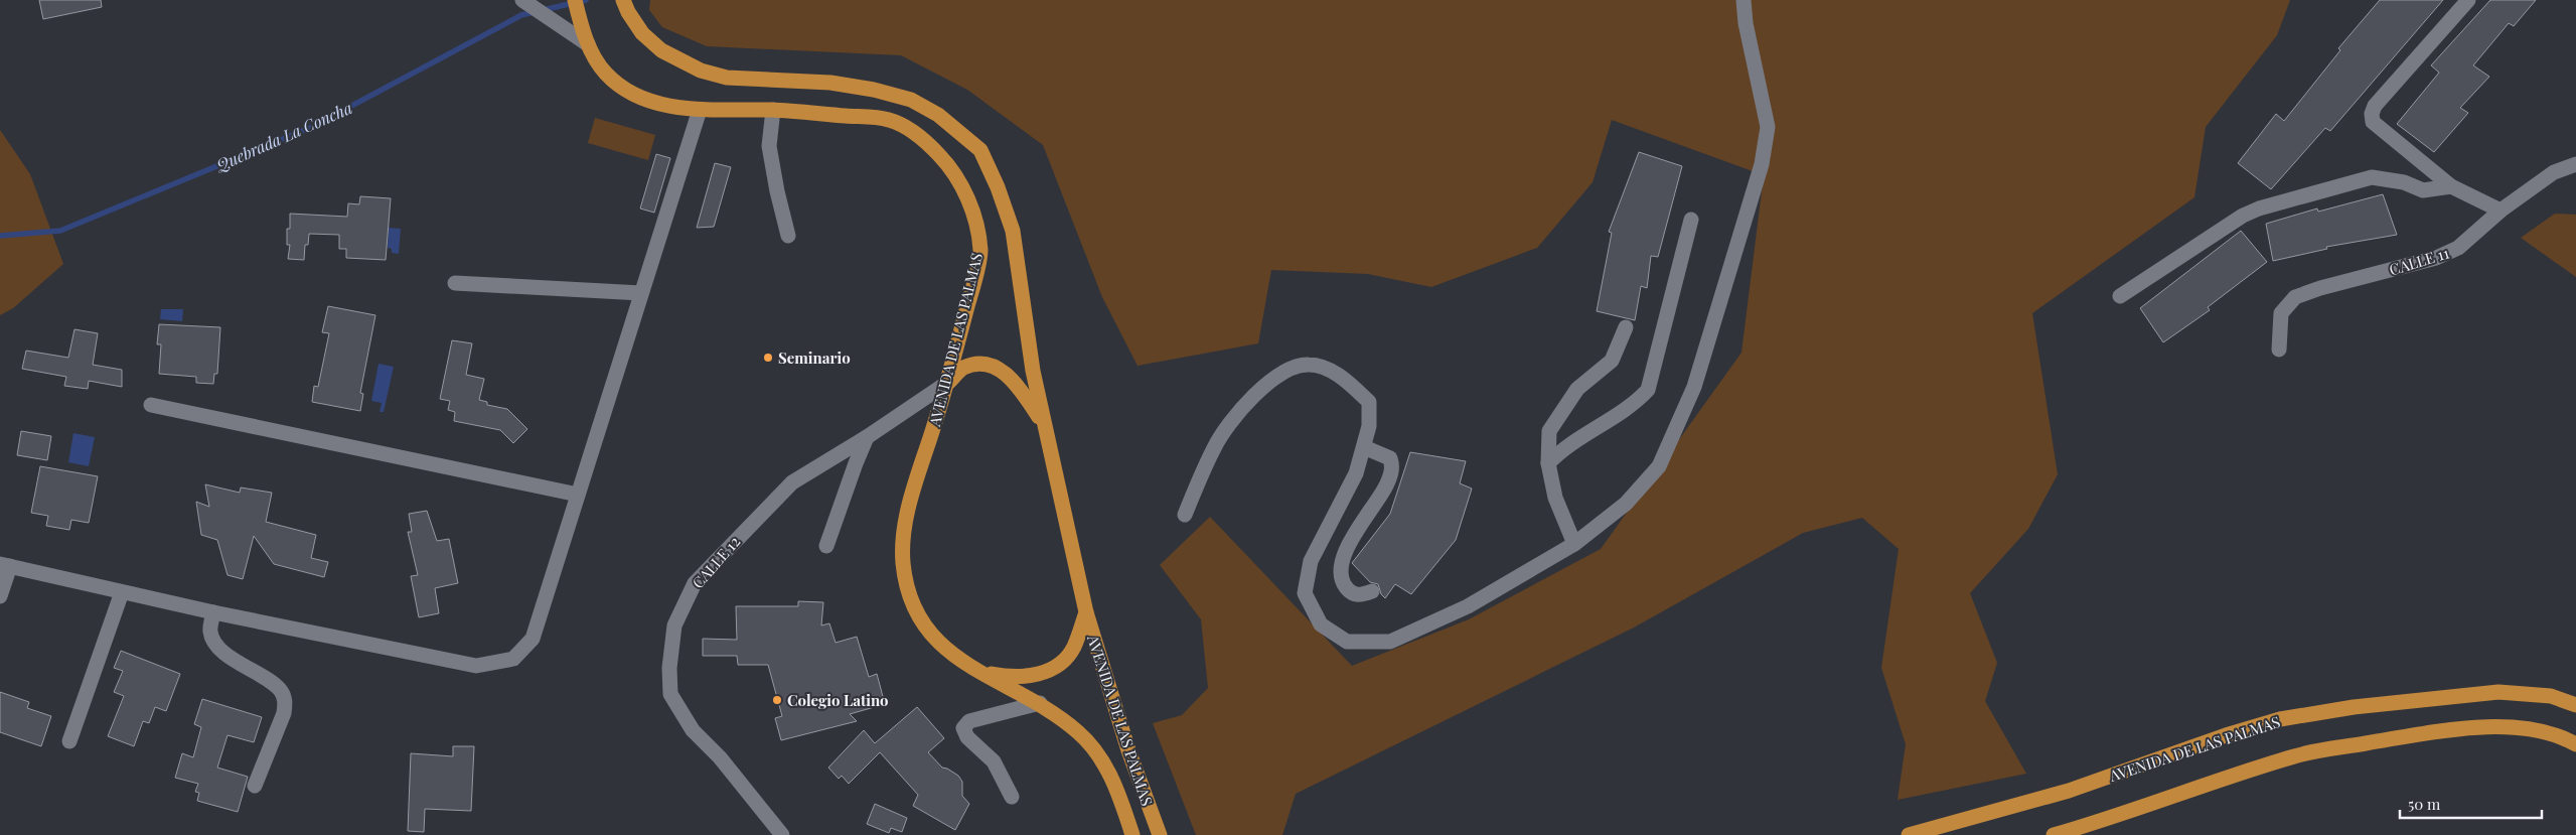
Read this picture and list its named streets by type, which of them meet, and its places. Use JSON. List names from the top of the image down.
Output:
{
  "streets": {
    "main road": ["AVENIDA DE LAS PALMAS"],
    "street": ["CALLE 11", "CALLE 12"]
  },
  "crossings": [
    ["AVENIDA DE LAS PALMAS", "CALLE 12"]
  ],
  "water": ["Quebrada La Concha"],
  "places": ["Seminario", "Colegio Latino"],
  "scale_bar": "50 m"
}
